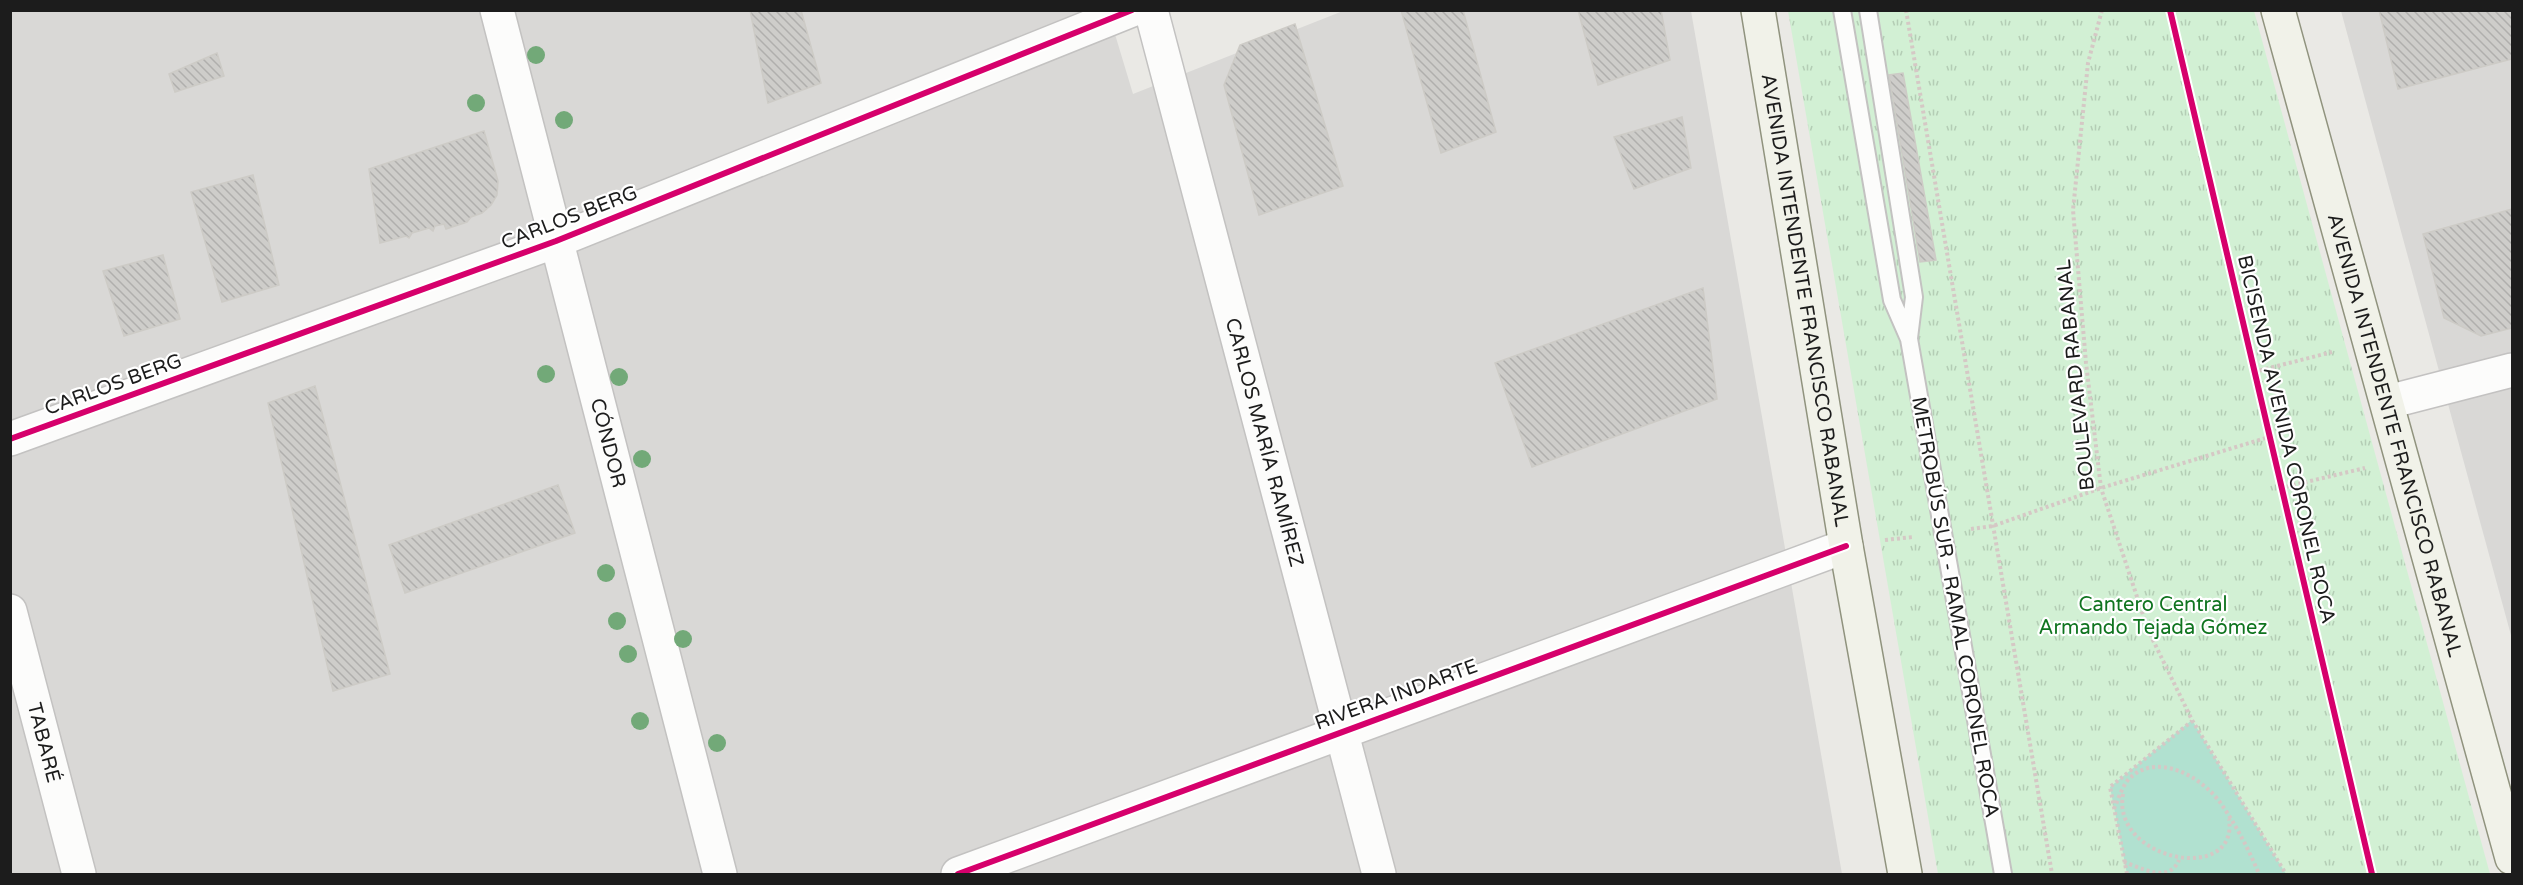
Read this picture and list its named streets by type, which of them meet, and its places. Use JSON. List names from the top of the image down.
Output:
{
  "streets": {
    "main road": ["AVENIDA INTENDENTE FRANCISCO RABANAL"],
    "street": [
      "CARLOS BERG",
      "CÓNDOR",
      "CARLOS MARÍA RAMÍREZ",
      "RIVERA INDARTE",
      "TABARÉ"
    ],
    "lane": ["METROBÚS SUR - RAMAL CORONEL ROCA"],
    "path": ["BOULEVARD RABANAL"],
    "cycle path": ["BICISENDA AVENIDA CORONEL ROCA"]
  },
  "crossings": [
    ["CARLOS BERG", "CÓNDOR"],
    ["AVENIDA INTENDENTE FRANCISCO RABANAL", "RIVERA INDARTE"],
    ["CARLOS MARÍA RAMÍREZ", "RIVERA INDARTE"]
  ],
  "parks": ["Cantero Central Armando Tejada Gómez"]
}
